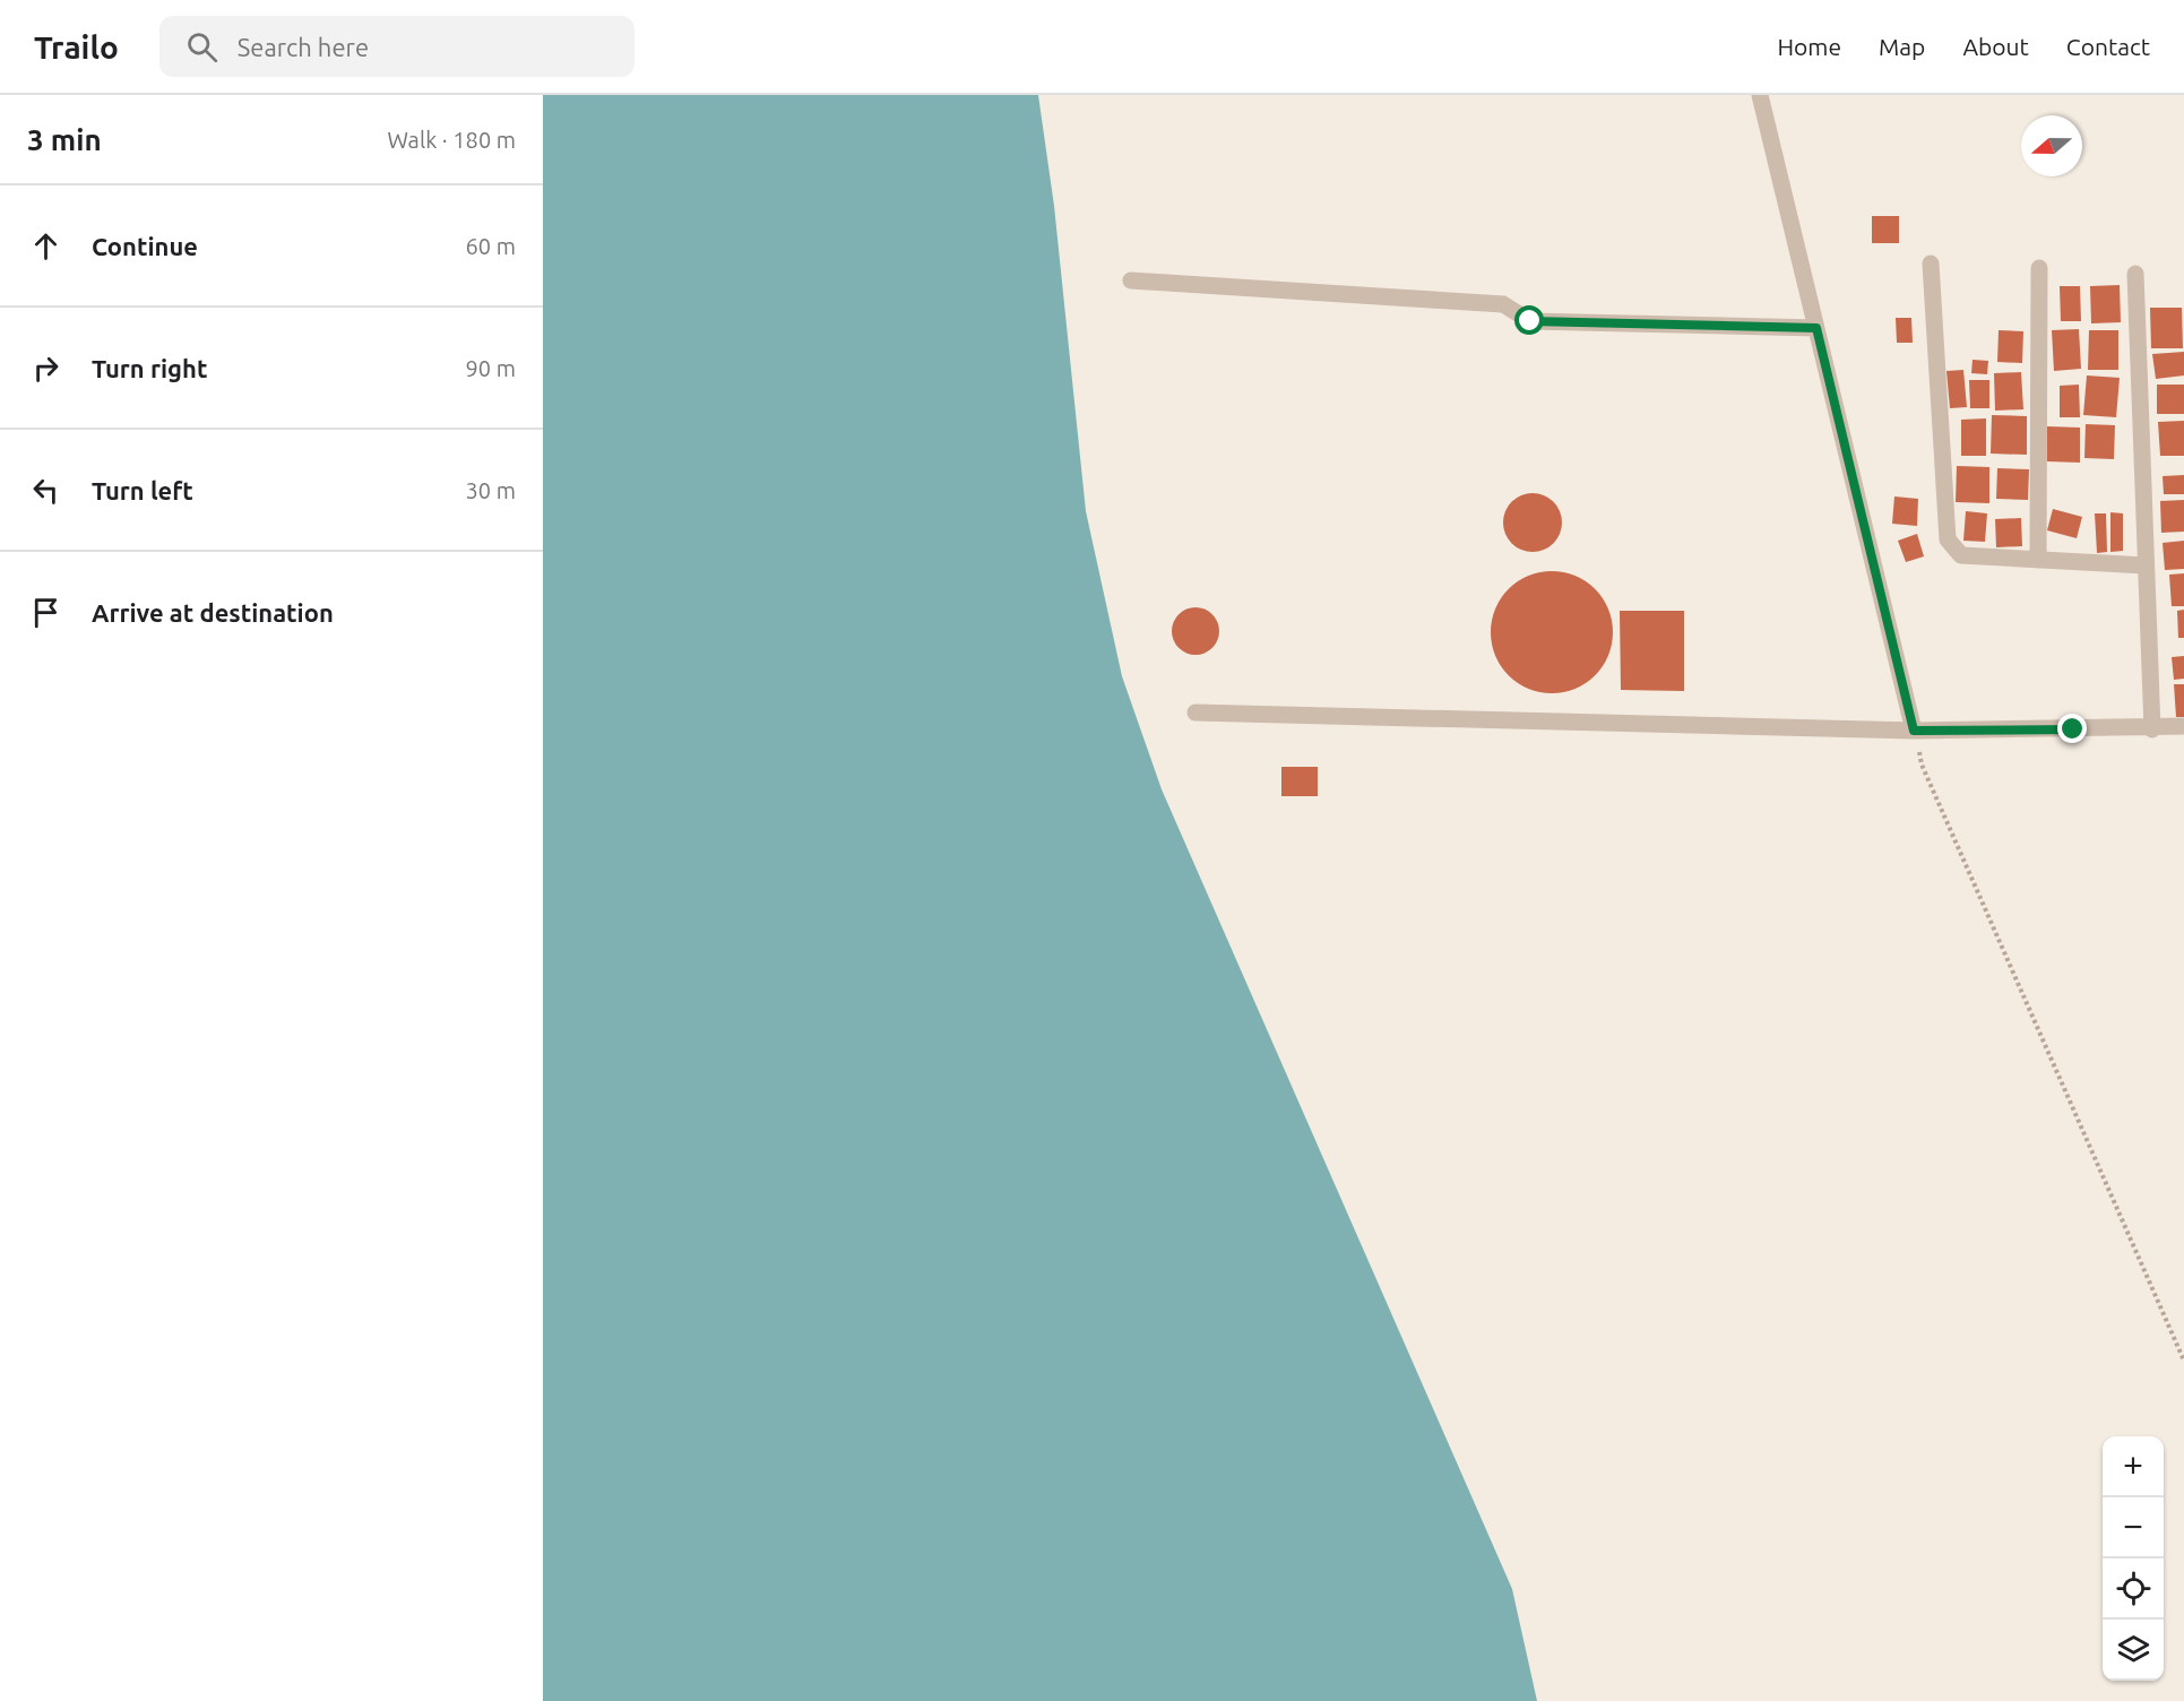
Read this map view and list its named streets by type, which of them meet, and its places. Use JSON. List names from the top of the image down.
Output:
{
  "north": "left",
  "page": {
    "header": "Trailo",
    "search": "Search here",
    "nav": [
      "Home",
      "Map",
      "About",
      "Contact"
    ],
    "heading": ["3 min", "Walk · 180 m"],
    "list": [
      ["Continue", "60 m"],
      ["Turn right", "90 m"],
      ["Turn left", "30 m"],
      "Arrive at destination"
    ],
    "map_buttons": ["+", "−"]
  }
}
